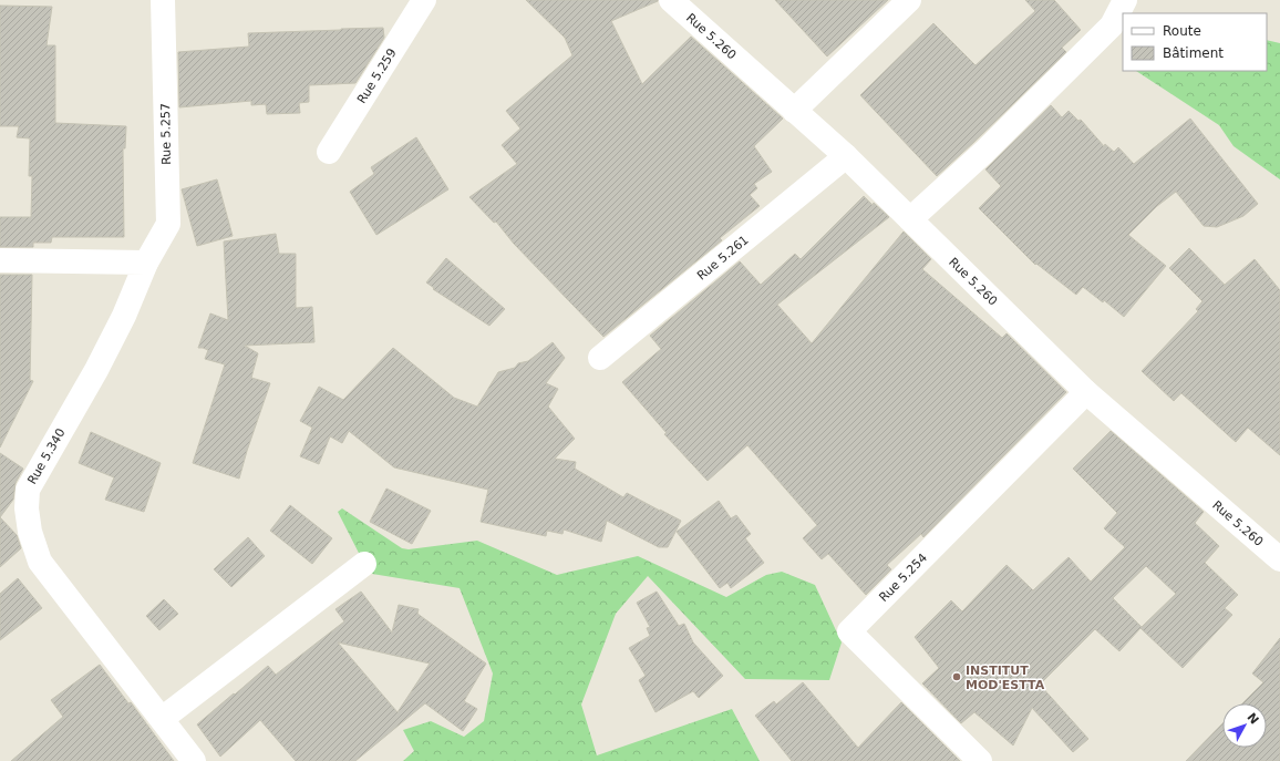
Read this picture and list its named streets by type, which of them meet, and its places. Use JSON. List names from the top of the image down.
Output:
{
  "streets": {
    "street": [
      "Rue 5.260",
      "Rue 5.259",
      "Rue 5.257",
      "Rue 5.261",
      "Rue 5.340",
      "Rue 5.254"
    ]
  },
  "crossings": [
    ["Rue 5.260", "Rue 5.261"],
    ["Rue 5.260", "Rue 5.254"],
    ["Rue 5.257", "Rue 5.340"]
  ],
  "places": ["INSTITUT MOD'ESTTA"],
  "legend": ["Route", "Bâtiment"],
  "north": "top right"
}
